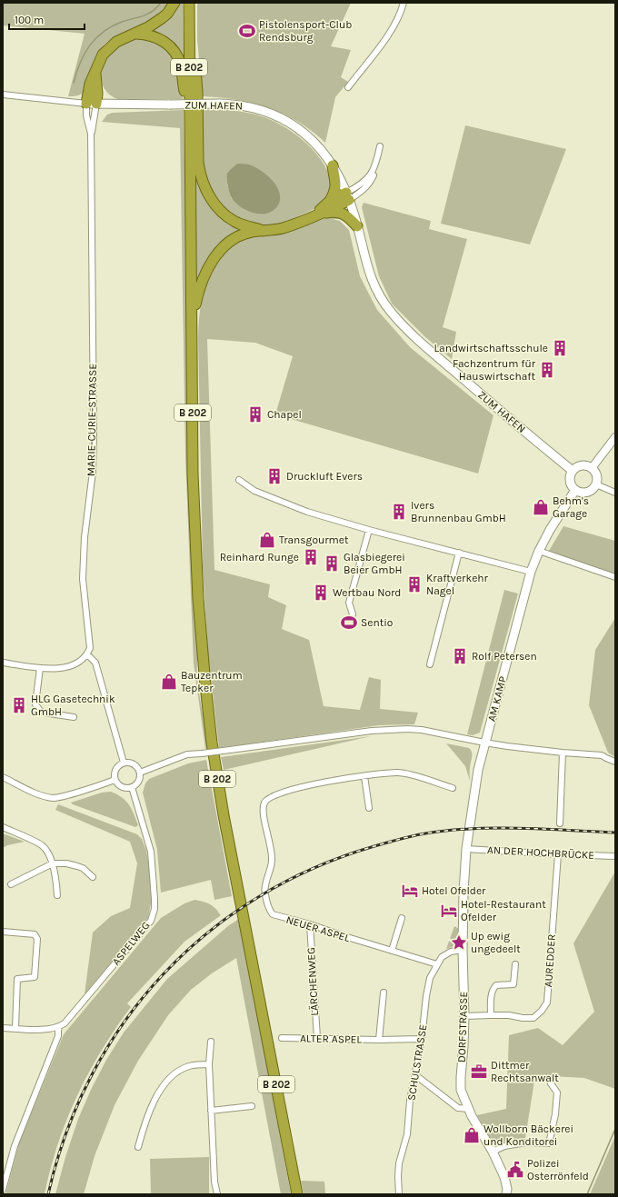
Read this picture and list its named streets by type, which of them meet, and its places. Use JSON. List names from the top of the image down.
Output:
{
  "streets": {
    "highway": ["B 202"],
    "main road": ["ZUM HAFEN", "AM KAMP", "DORFSTRASSE"],
    "street": [
      "MARIE-CURIE-STRASSE",
      "AN DER HOCHBRÜCKE",
      "NEUER ASPEL",
      "ASPELWEG",
      "AUREDDER",
      "LÄRCHENWEG",
      "ALTER ASPEL",
      "SCHULSTRASSE"
    ]
  },
  "crossings": [
    ["ZUM HAFEN", "MARIE-CURIE-STRASSE"],
    ["ZUM HAFEN", "AM KAMP"],
    ["AM KAMP", "AN DER HOCHBRÜCKE"],
    ["AM KAMP", "DORFSTRASSE"],
    ["AN DER HOCHBRÜCKE", "AUREDDER"],
    ["AN DER HOCHBRÜCKE", "DORFSTRASSE"],
    ["NEUER ASPEL", "LÄRCHENWEG"],
    ["NEUER ASPEL", "SCHULSTRASSE"],
    ["AUREDDER", "DORFSTRASSE"],
    ["LÄRCHENWEG", "ALTER ASPEL"],
    ["DORFSTRASSE", "SCHULSTRASSE"],
    ["ALTER ASPEL", "SCHULSTRASSE"]
  ],
  "places": {
    "sports": ["Pistolensport-Club Rendsburg", "Sentio"],
    "building": [
      "Landwirtschaftsschule",
      "Fachzentrum für Hauswirtschaft",
      "Chapel",
      "Druckluft Evers",
      "Ivers Brunnenbau GmbH",
      "Reinhard Runge",
      "Glasbiegerei Beier GmbH",
      "Kraftverkehr Nagel",
      "Wertbau Nord",
      "Rolf Petersen",
      "HLG Gasetechnik GmbH"
    ],
    "shop": [
      "Behm's Garage",
      "Transgourmet",
      "Bauzentrum Tepker",
      "Wollborn Bäckerei und Konditorei"
    ],
    "hotel": ["Hotel Ofelder", "Hotel-Restaurant Ofelder"],
    "place": ["Up ewig ungedeelt"],
    "office": ["Dittmer Rechtsanwalt"],
    "public building": ["Polizei Osterrönfeld"]
  },
  "scale_bar": "100 m"
}
